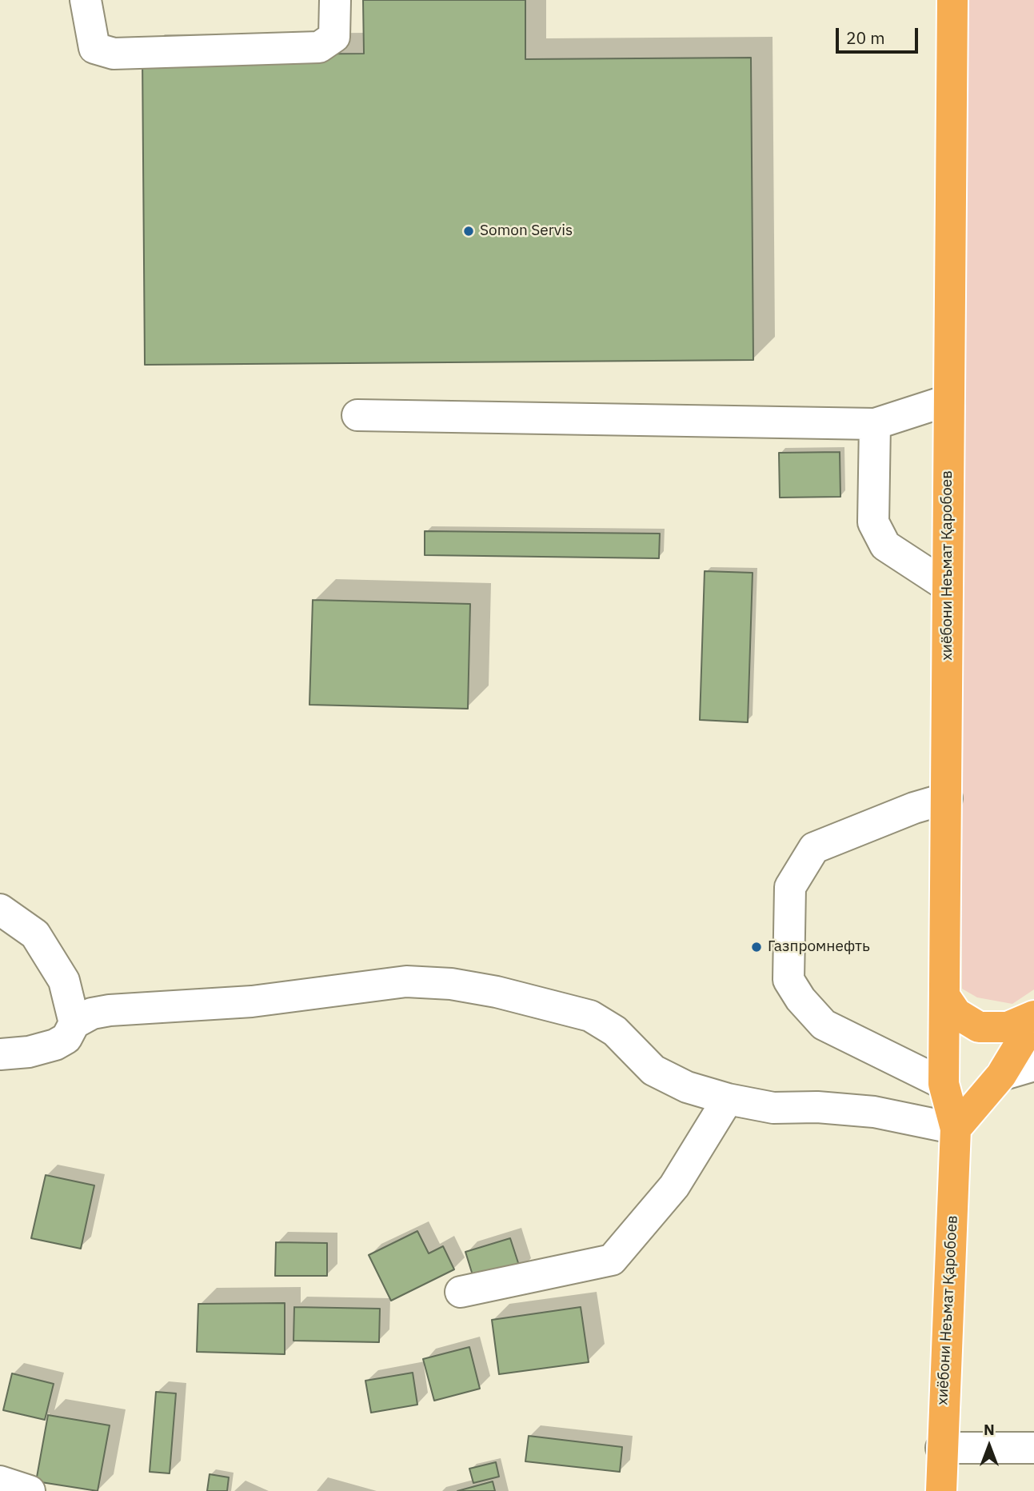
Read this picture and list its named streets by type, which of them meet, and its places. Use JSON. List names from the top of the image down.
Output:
{
  "streets": {
    "highway": ["хиёбони Неъмат Қаробоев"]
  },
  "places": ["Somon Servis", "Газпромнефть"],
  "scale_bar": "20 m",
  "north": "top"
}
